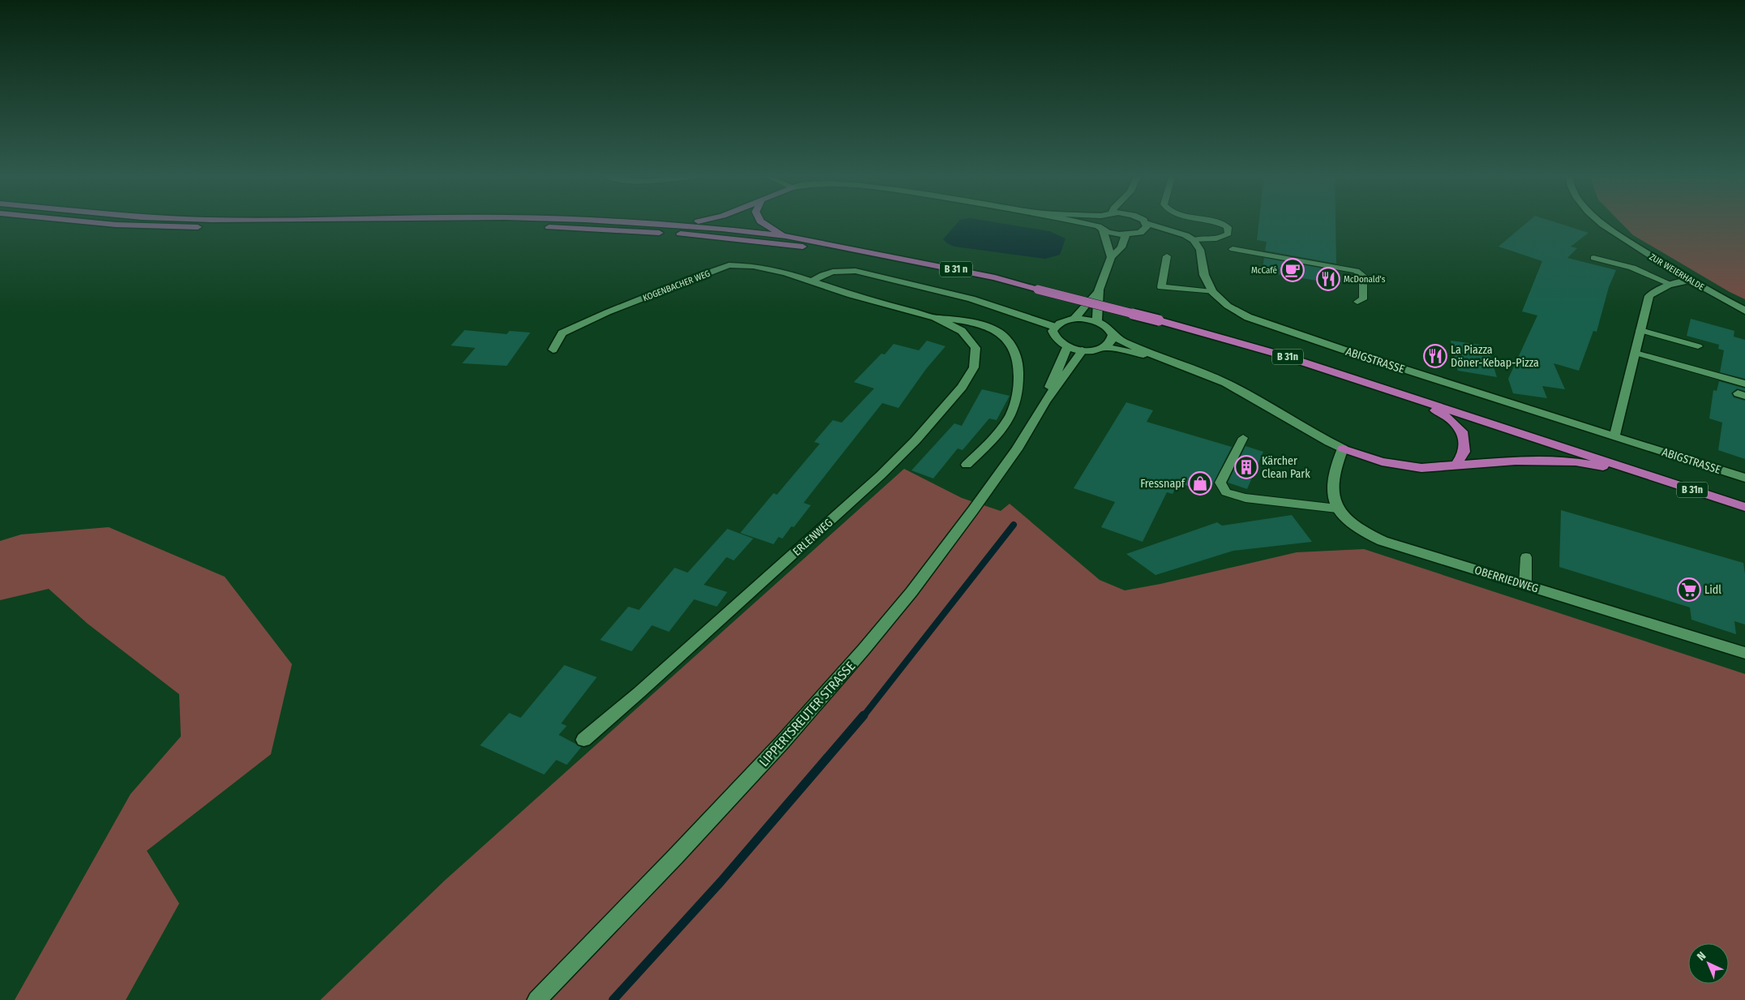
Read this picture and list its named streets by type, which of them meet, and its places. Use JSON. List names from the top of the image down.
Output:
{
  "streets": {
    "highway": ["B 31 n", "B 31n"],
    "street": [
      "ZUR WEIERHALDE",
      "KOGENBACHER WEG",
      "ABIGSTRASSE",
      "ERLENWEG",
      "OBERRIEDWEG",
      "LIPPERTSREUTER STRASSE"
    ]
  },
  "crossings": [
    ["B 31 n", "B 31n"],
    ["KOGENBACHER WEG", "ERLENWEG"]
  ],
  "places": {
    "cafe": ["McCafé"],
    "restaurant": ["McDonald's", "La Piazza Döner-Kebap-Pizza"],
    "building": ["Kärcher Clean Park"],
    "shop": ["Fressnapf"],
    "supermarket": ["Lidl"]
  },
  "north": "top left"
}
